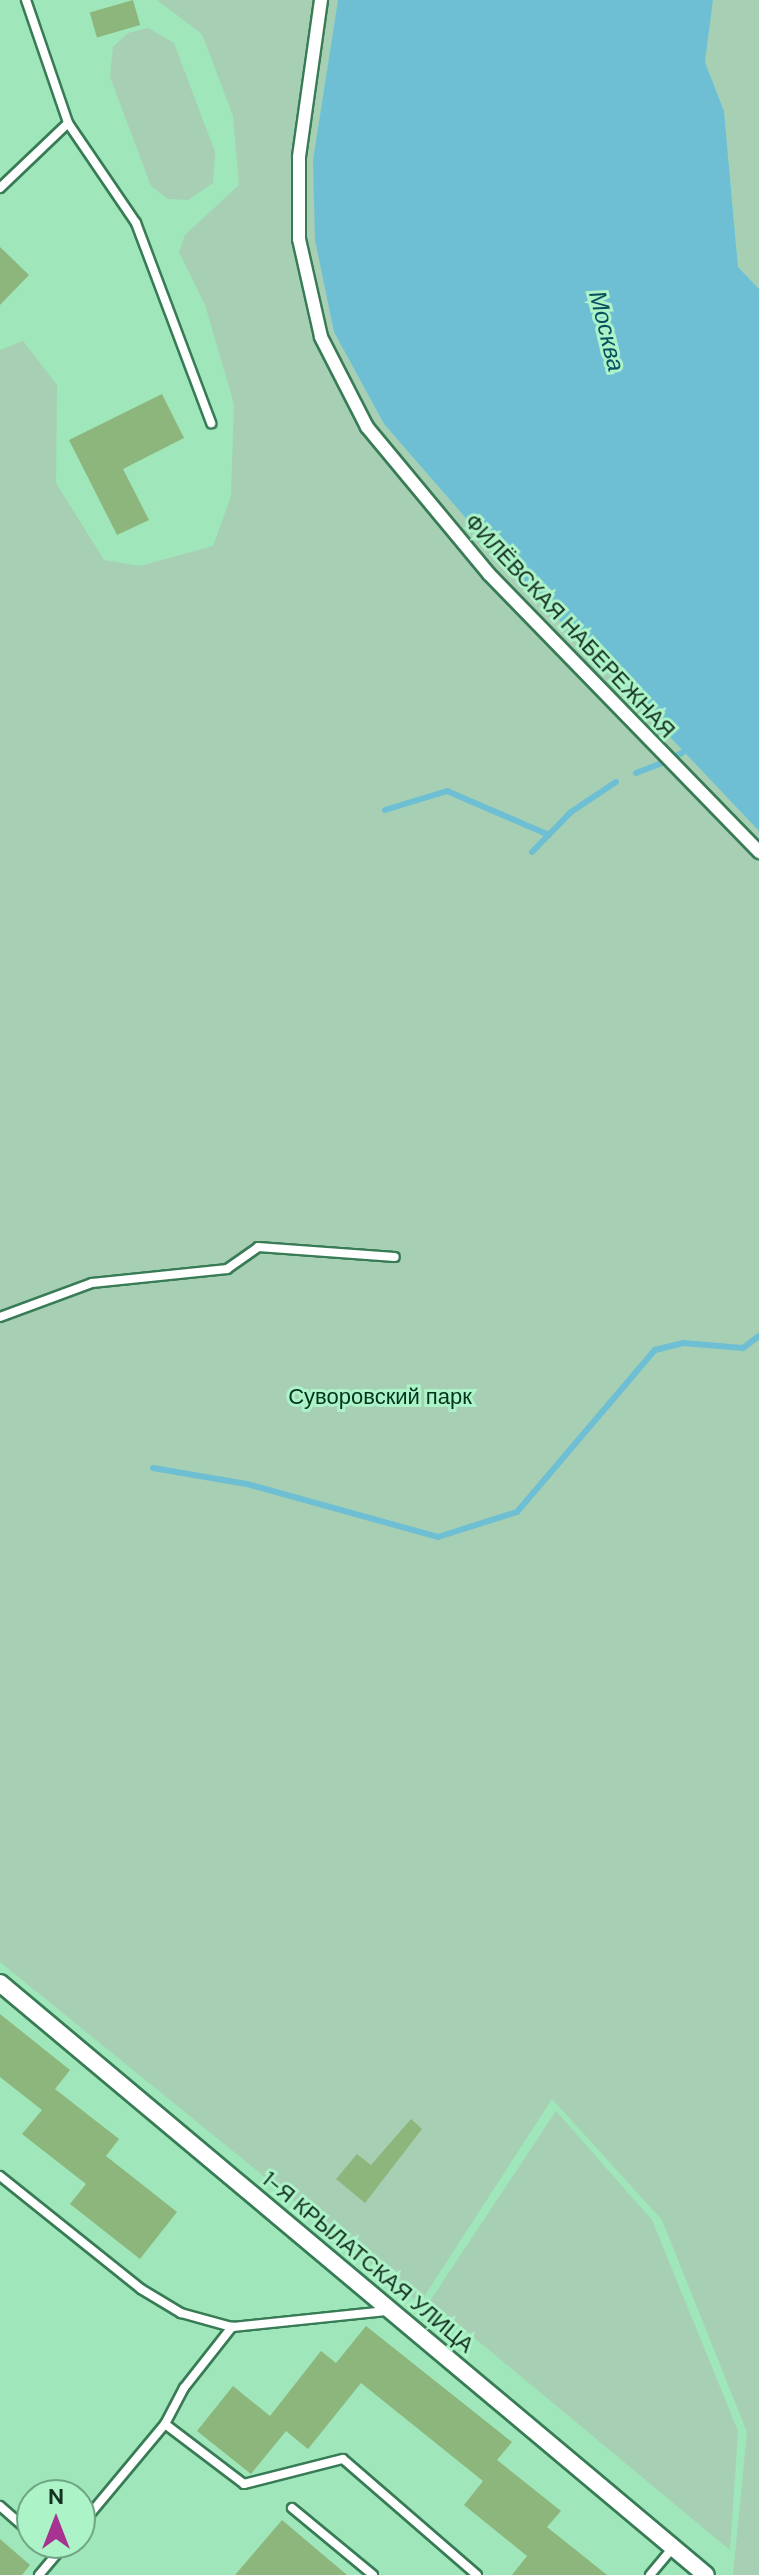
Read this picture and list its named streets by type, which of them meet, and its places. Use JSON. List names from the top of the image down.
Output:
{
  "streets": {
    "street": ["ФИЛЁВСКАЯ НАБЕРЕЖНАЯ", "1-Я КРЫЛАТСКАЯ УЛИЦА"]
  },
  "water": ["Москва"],
  "parks": ["Суворовский парк"],
  "north": "top"
}
